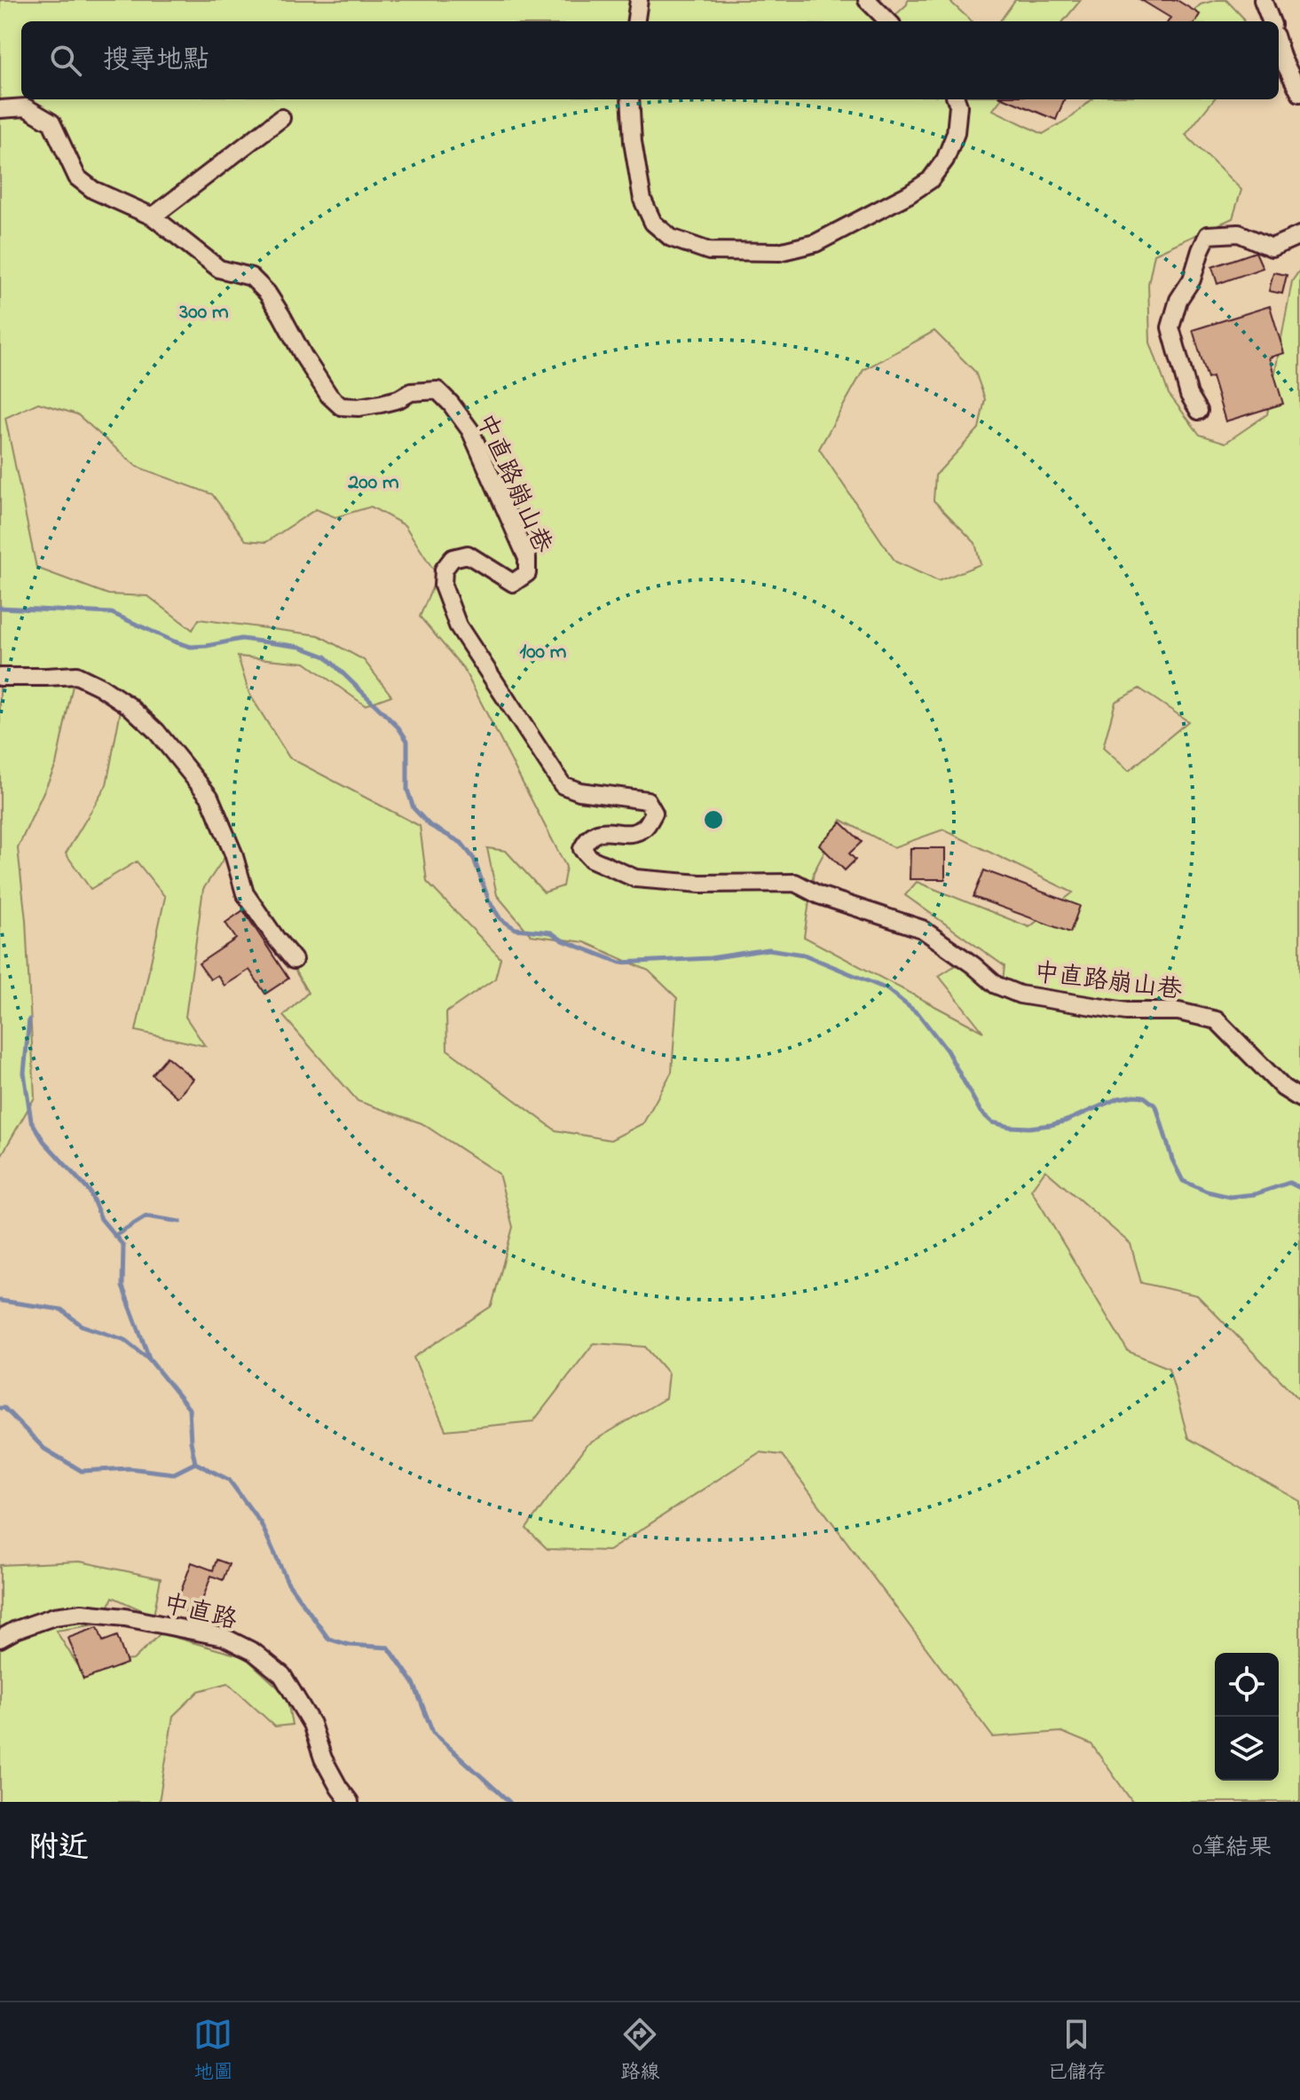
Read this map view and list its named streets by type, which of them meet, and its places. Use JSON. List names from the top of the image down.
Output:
{
  "streets": {
    "street": ["中直路崩山巷", "中直路"]
  },
  "page": {
    "search": "搜尋地點",
    "heading": ["附近", "0筆結果"],
    "nav": ["地圖", "路線", "已儲存"]
  },
  "rings": ["300 m", "200 m", "100 m"]
}
